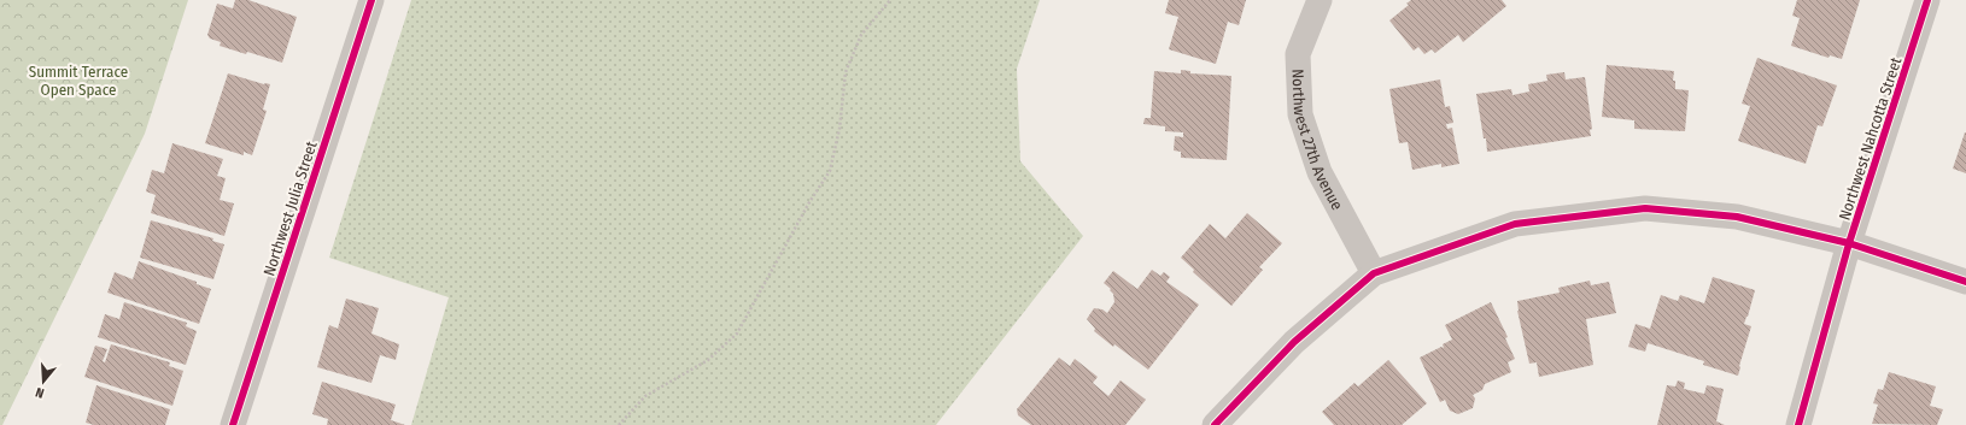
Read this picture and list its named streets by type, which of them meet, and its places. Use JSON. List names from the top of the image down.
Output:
{
  "streets": {
    "street": ["Northwest 27th Avenue", "Northwest Nahcotta Street", "Northwest Julia Street"]
  },
  "parks": ["Summit Terrace Open Space"],
  "north": "bottom"
}
